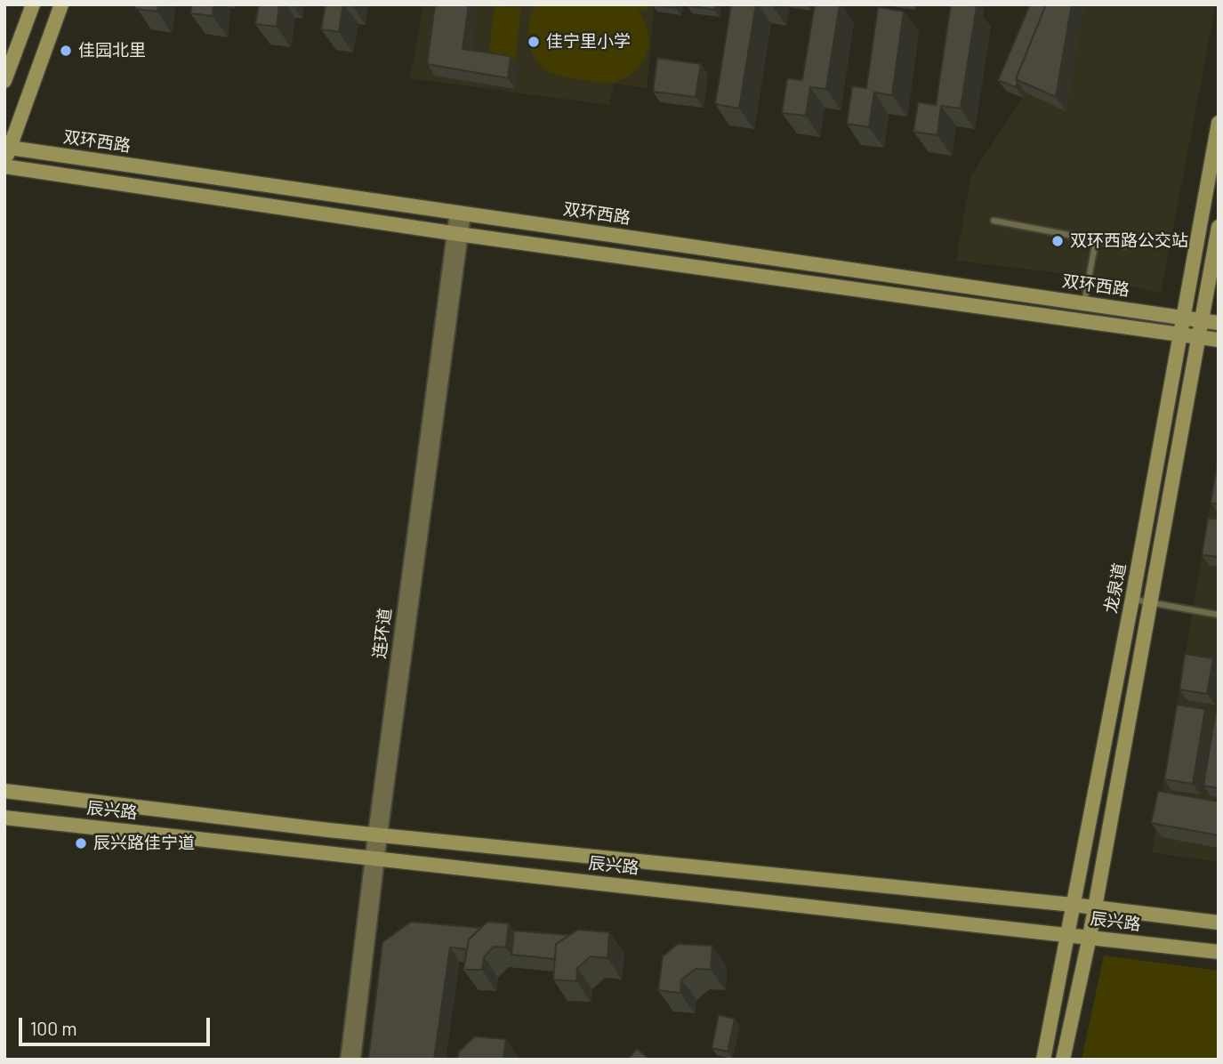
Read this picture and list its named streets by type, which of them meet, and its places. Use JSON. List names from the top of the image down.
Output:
{
  "streets": {
    "street": [
      "双环西路",
      "龙泉道",
      "连环道",
      "辰兴路"
    ]
  },
  "crossings": [
    ["双环西路", "龙泉道"],
    ["双环西路", "连环道"],
    ["龙泉道", "辰兴路"],
    ["连环道", "辰兴路"]
  ],
  "places": [
    "佳宁里小学",
    "佳园北里",
    "双环西路公交站",
    "辰兴路佳宁道"
  ],
  "scale_bar": "100 m"
}
